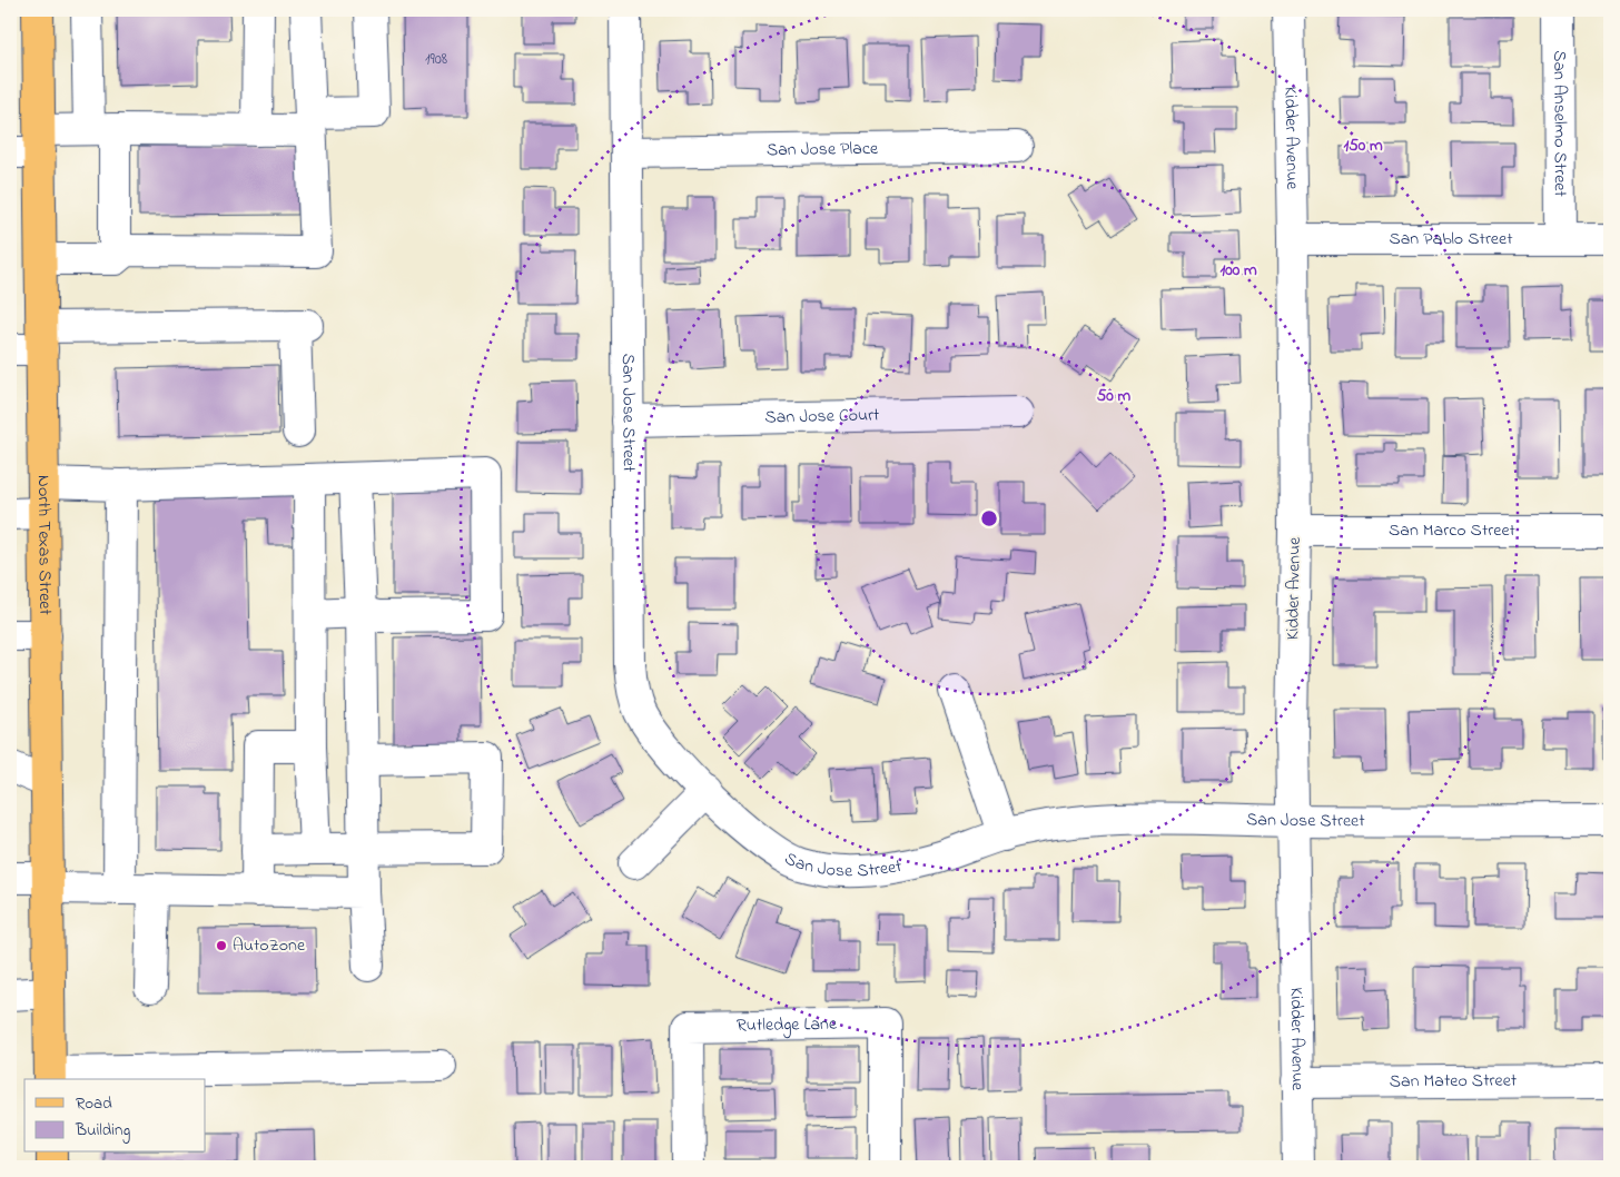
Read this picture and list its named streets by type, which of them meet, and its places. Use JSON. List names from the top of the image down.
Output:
{
  "streets": {
    "main road": ["North Texas Street"],
    "street": [
      "San Anselmo Street",
      "Kidder Avenue",
      "San Jose Place",
      "San Pablo Street",
      "San Jose Street",
      "San Jose Court",
      "San Marco Street",
      "Rutledge Lane",
      "San Mateo Street"
    ]
  },
  "crossings": [
    ["San Anselmo Street", "San Pablo Street"],
    ["Kidder Avenue", "San Pablo Street"],
    ["Kidder Avenue", "San Jose Street"],
    ["Kidder Avenue", "San Marco Street"],
    ["Kidder Avenue", "San Mateo Street"],
    ["San Jose Place", "San Jose Street"],
    ["San Jose Street", "San Jose Court"]
  ],
  "places": ["AutoZone"],
  "house_numbers": ["1908"],
  "legend": ["Road", "Building"],
  "rings": ["150 m", "100 m", "50 m"]
}
